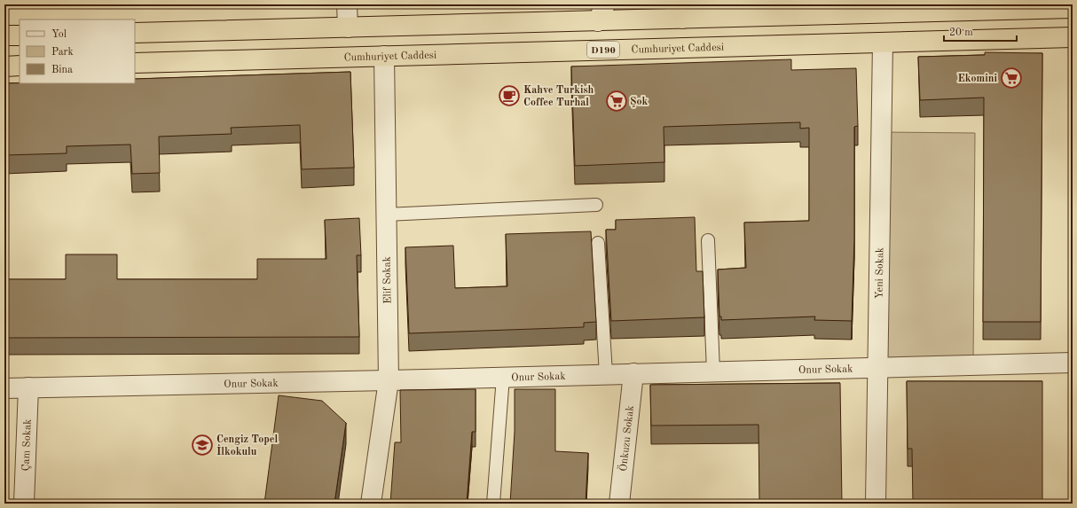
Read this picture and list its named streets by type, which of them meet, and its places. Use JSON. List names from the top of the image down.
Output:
{
  "streets": {
    "highway": ["Cumhuriyet Caddesi", "D190"],
    "street": [
      "Yeni Sokak",
      "Elif Sokak",
      "Onur Sokak",
      "Önkuzu Sokak",
      "Çam Sokak"
    ]
  },
  "crossings": [
    ["Cumhuriyet Caddesi", "Yeni Sokak"],
    ["Cumhuriyet Caddesi", "Elif Sokak"],
    ["Yeni Sokak", "Onur Sokak"],
    ["Elif Sokak", "Onur Sokak"],
    ["Onur Sokak", "Önkuzu Sokak"],
    ["Onur Sokak", "Çam Sokak"]
  ],
  "places": {
    "supermarket": ["Ekomini", "Şok"],
    "cafe": ["Kahve Turkish Coffee Turhal"],
    "school or university": ["Cengiz Topel İlkokulu"]
  },
  "legend": ["Yol", "Park", "Bina"],
  "scale_bar": "20 m"
}
